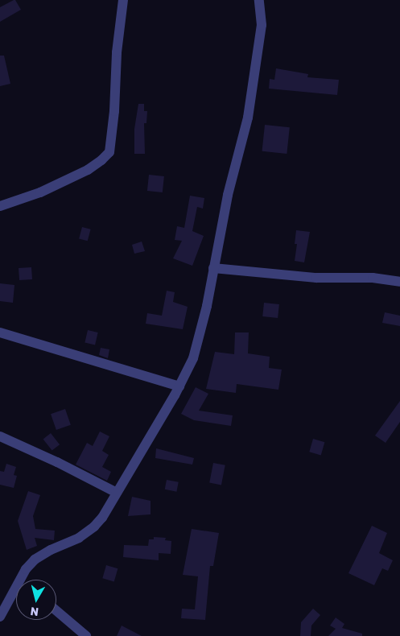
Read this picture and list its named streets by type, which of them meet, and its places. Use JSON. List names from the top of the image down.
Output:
{
  "north": "bottom"
}
